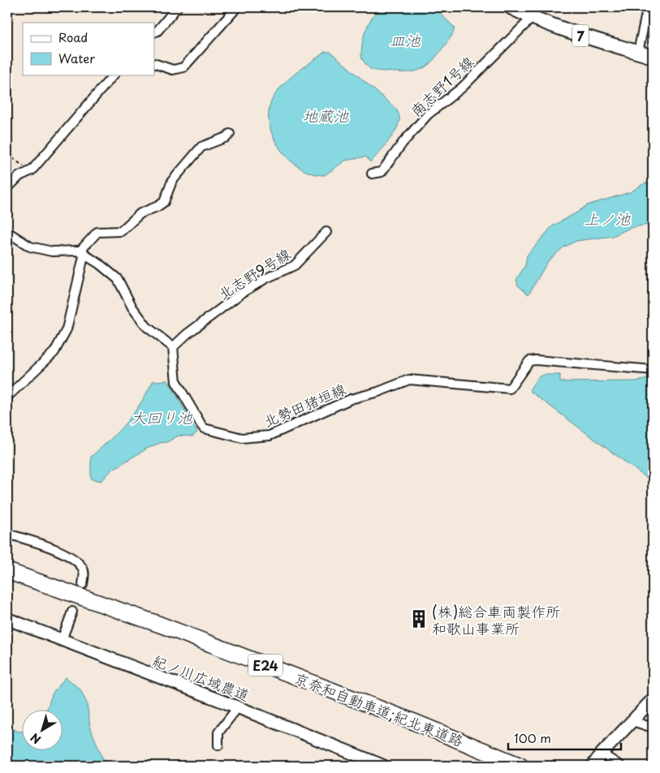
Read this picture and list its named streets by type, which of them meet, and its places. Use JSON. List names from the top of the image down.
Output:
{
  "streets": {
    "highway": ["E24", "京奈和自動車道;紀北東道路"],
    "main road": ["7"],
    "street": [
      "南志野1号線",
      "北志野9号線",
      "北勢田猪垣線",
      "紀ノ川広域農道"
    ]
  },
  "crossings": [
    ["7", "南志野1号線"],
    ["北志野9号線", "北勢田猪垣線"]
  ],
  "water": [
    "皿池",
    "地蔵池",
    "上ノ池",
    "大回り池"
  ],
  "places": {
    "building": ["(株)総合車両製作所 和歌山事業所"]
  },
  "legend": ["Road", "Water"],
  "scale_bar": "100 m",
  "north": "bottom left"
}
